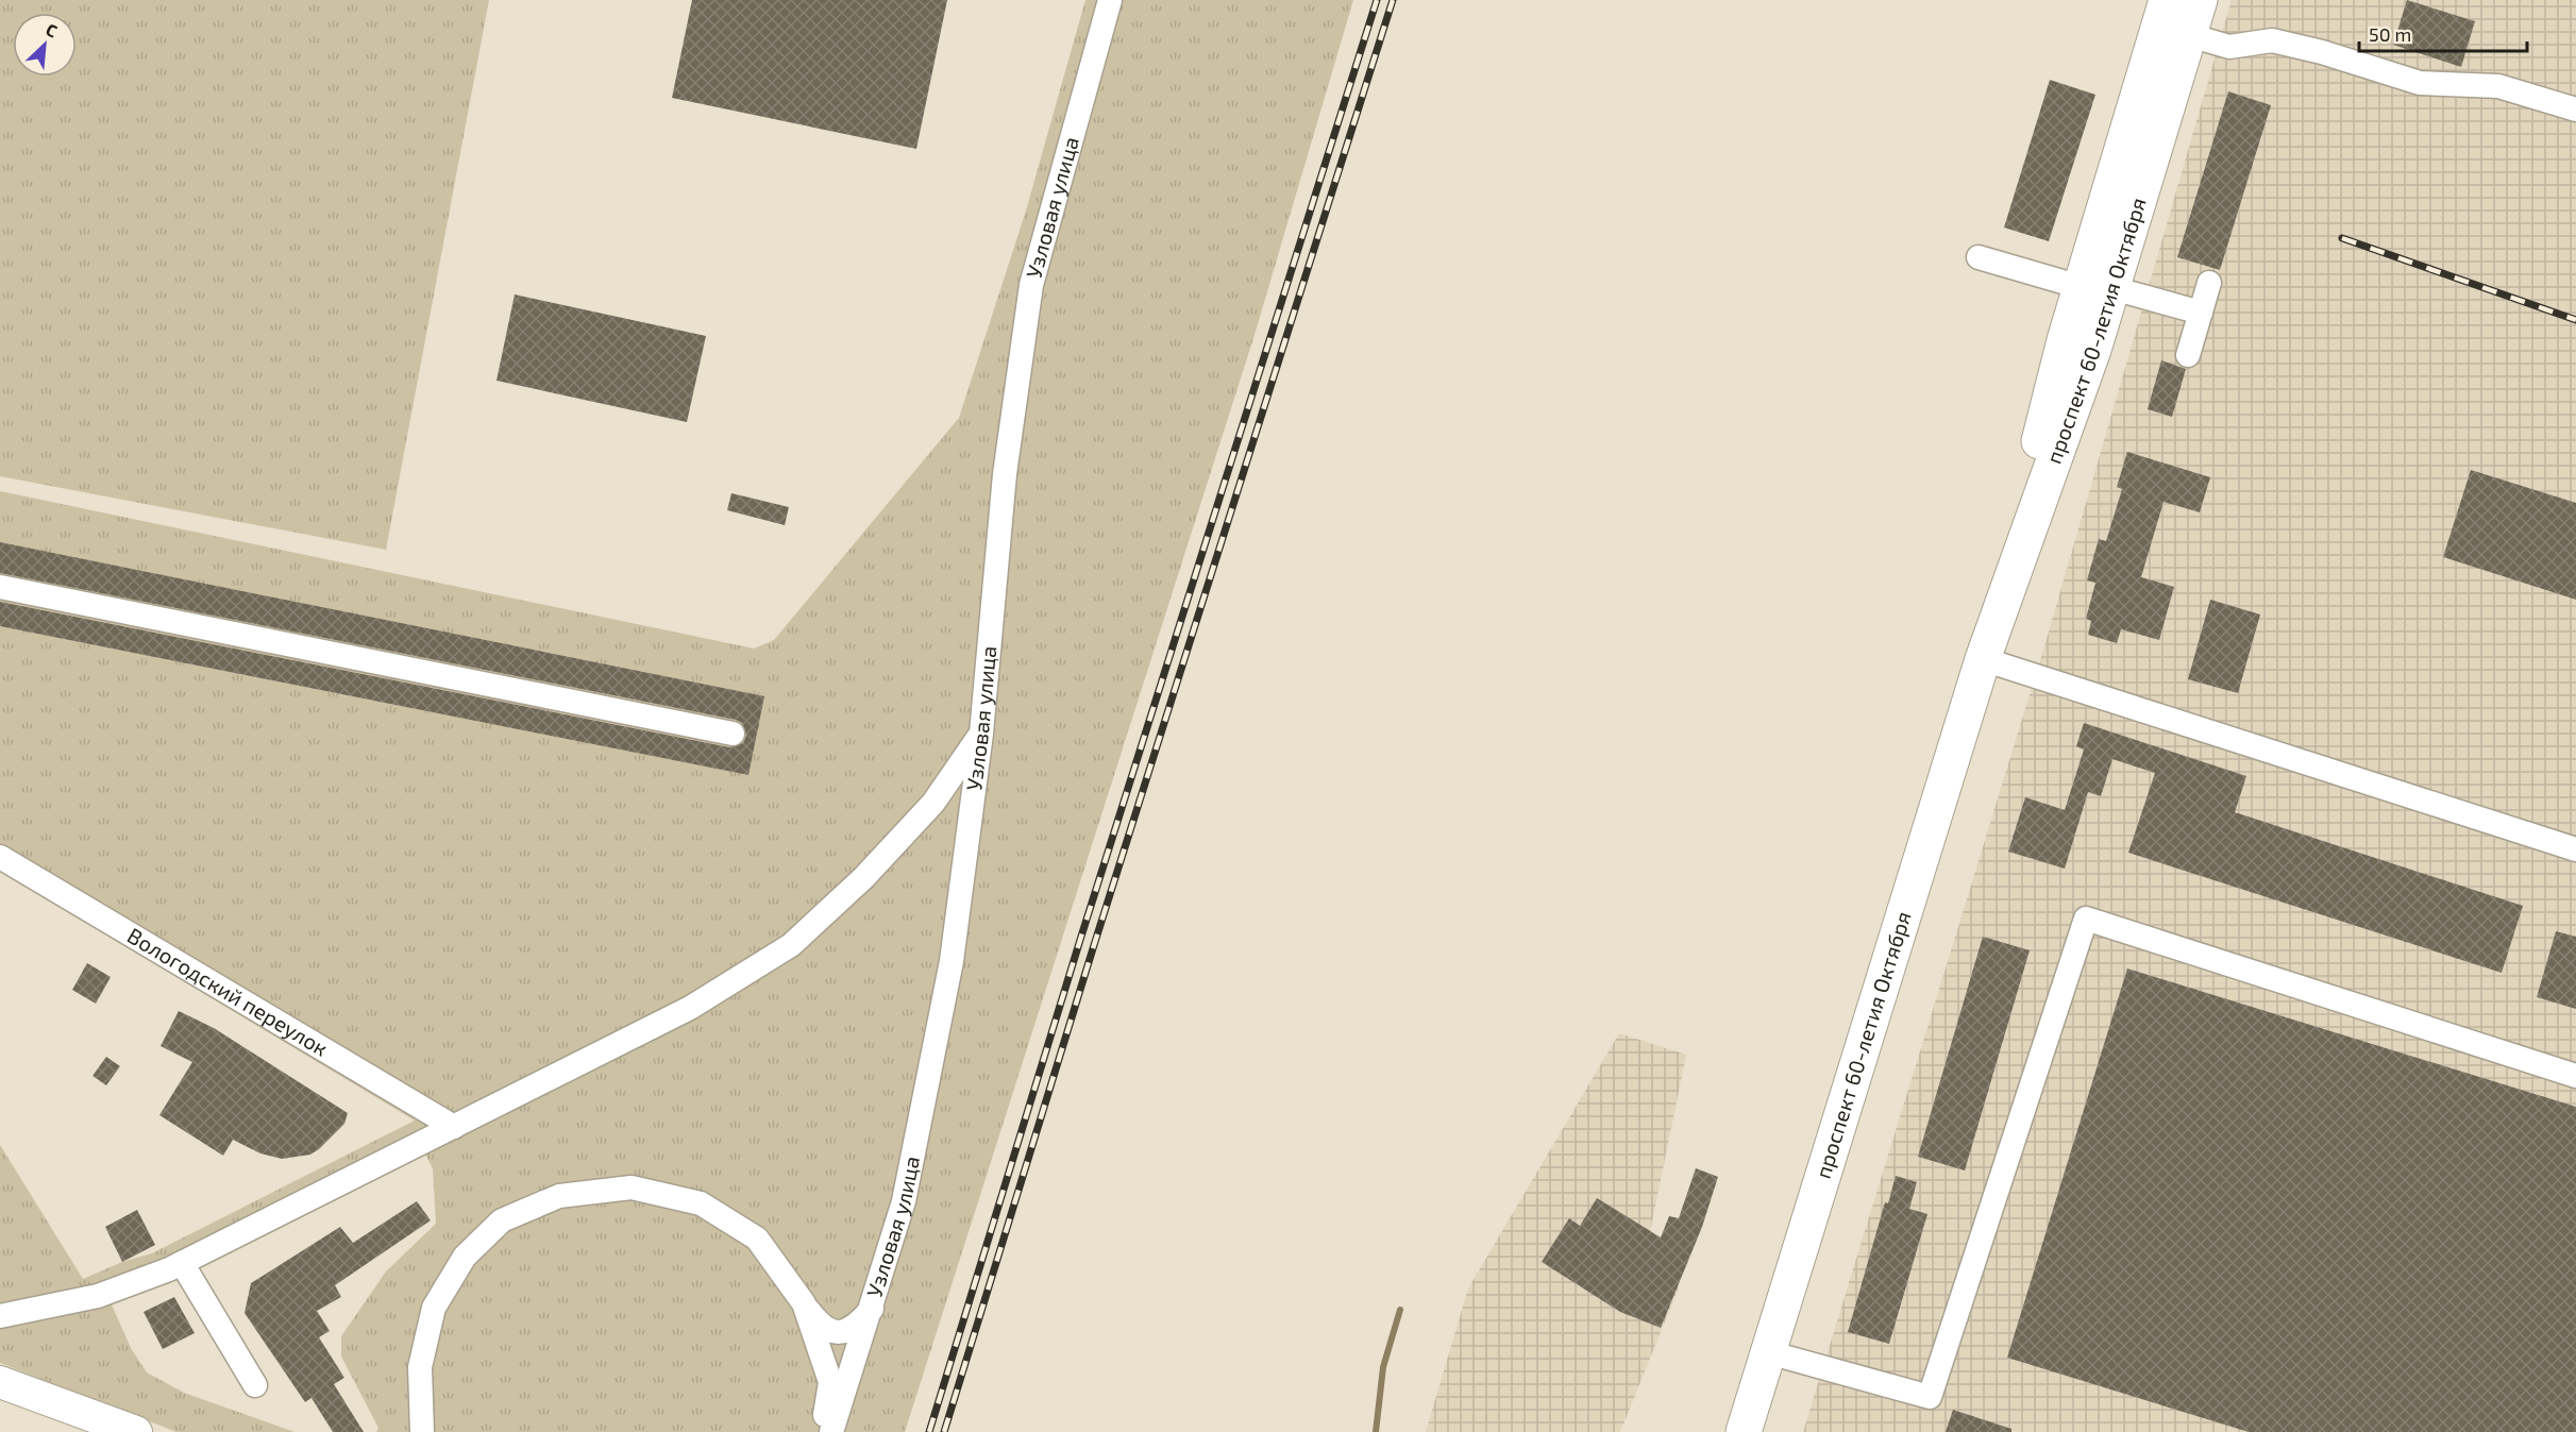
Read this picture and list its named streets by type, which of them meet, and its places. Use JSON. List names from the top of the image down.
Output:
{
  "streets": {
    "highway": ["проспект 60-летия Октября"],
    "street": ["Узловая улица", "Вологодский переулок"]
  },
  "scale_bar": "50 m",
  "north": "top right"
}
